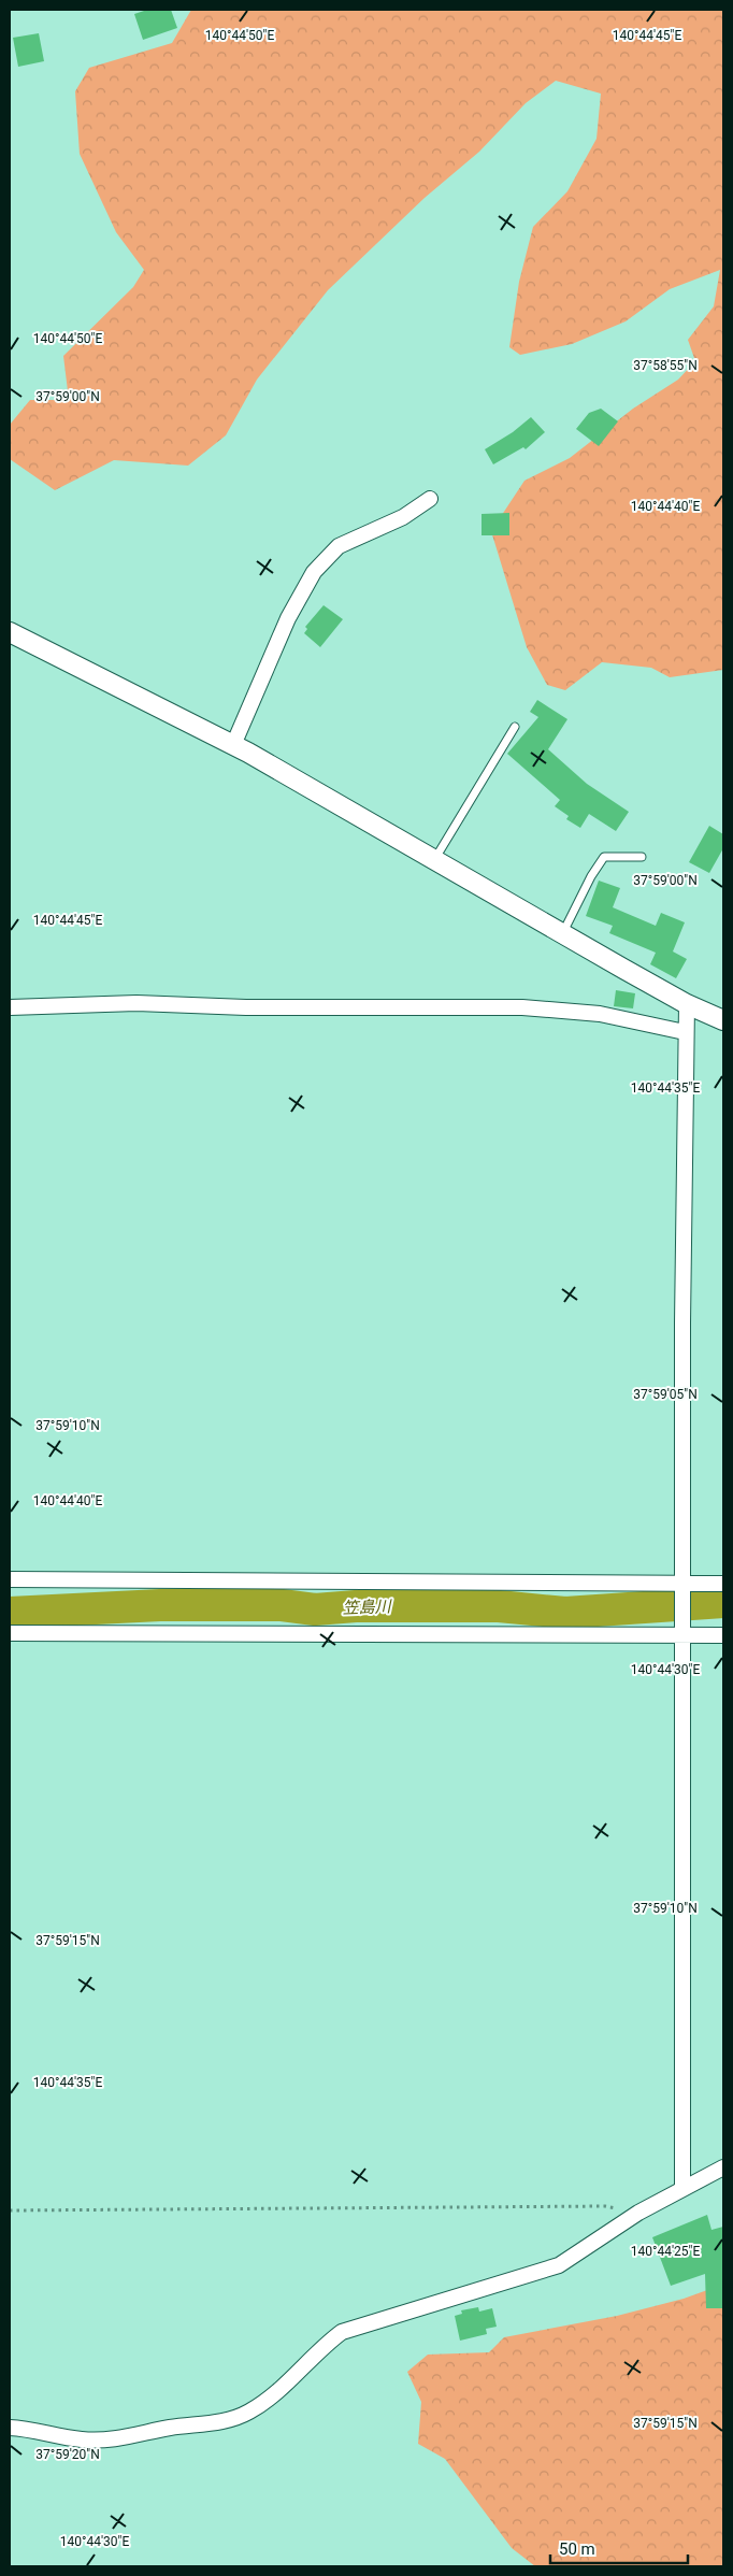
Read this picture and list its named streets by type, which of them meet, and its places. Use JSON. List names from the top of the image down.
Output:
{
  "water": ["笠島川"],
  "scale_bar": "50 m",
  "coordinates": [
    "140°44'50\"E",
    "140°44'45\"E",
    "37°58'55\"N",
    "37°59'00\"N",
    "140°44'40\"E",
    "140°44'35\"E",
    "37°59'05\"N",
    "37°59'10\"N",
    "140°44'30\"E",
    "37°59'15\"N",
    "140°44'25\"E",
    "37°59'20\"N"
  ]
}
